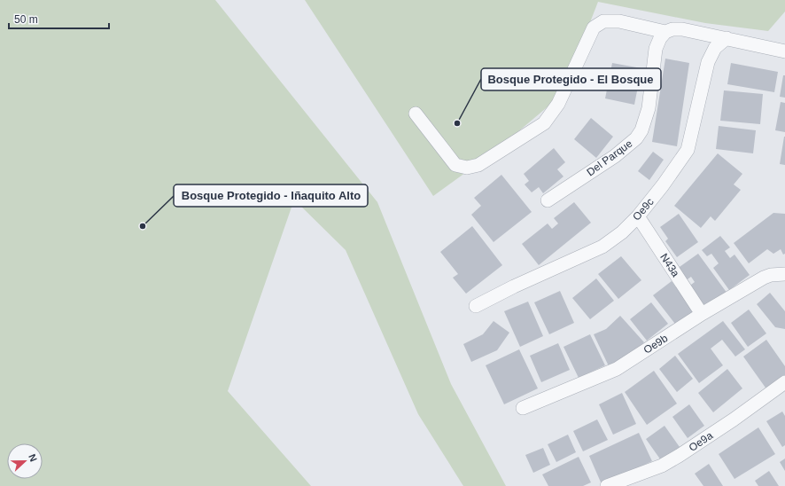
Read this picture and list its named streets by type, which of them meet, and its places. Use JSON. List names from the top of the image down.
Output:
{
  "streets": {
    "street": [
      "Del Parque",
      "Oe9c",
      "N43a",
      "Oe9b",
      "Oe9a"
    ]
  },
  "crossings": [
    ["Oe9c", "N43a"],
    ["N43a", "Oe9b"]
  ],
  "places": ["Bosque Protegido - El Bosque", "Bosque Protegido - Iñaquito Alto"],
  "scale_bar": "50 m",
  "north": "right"
}
